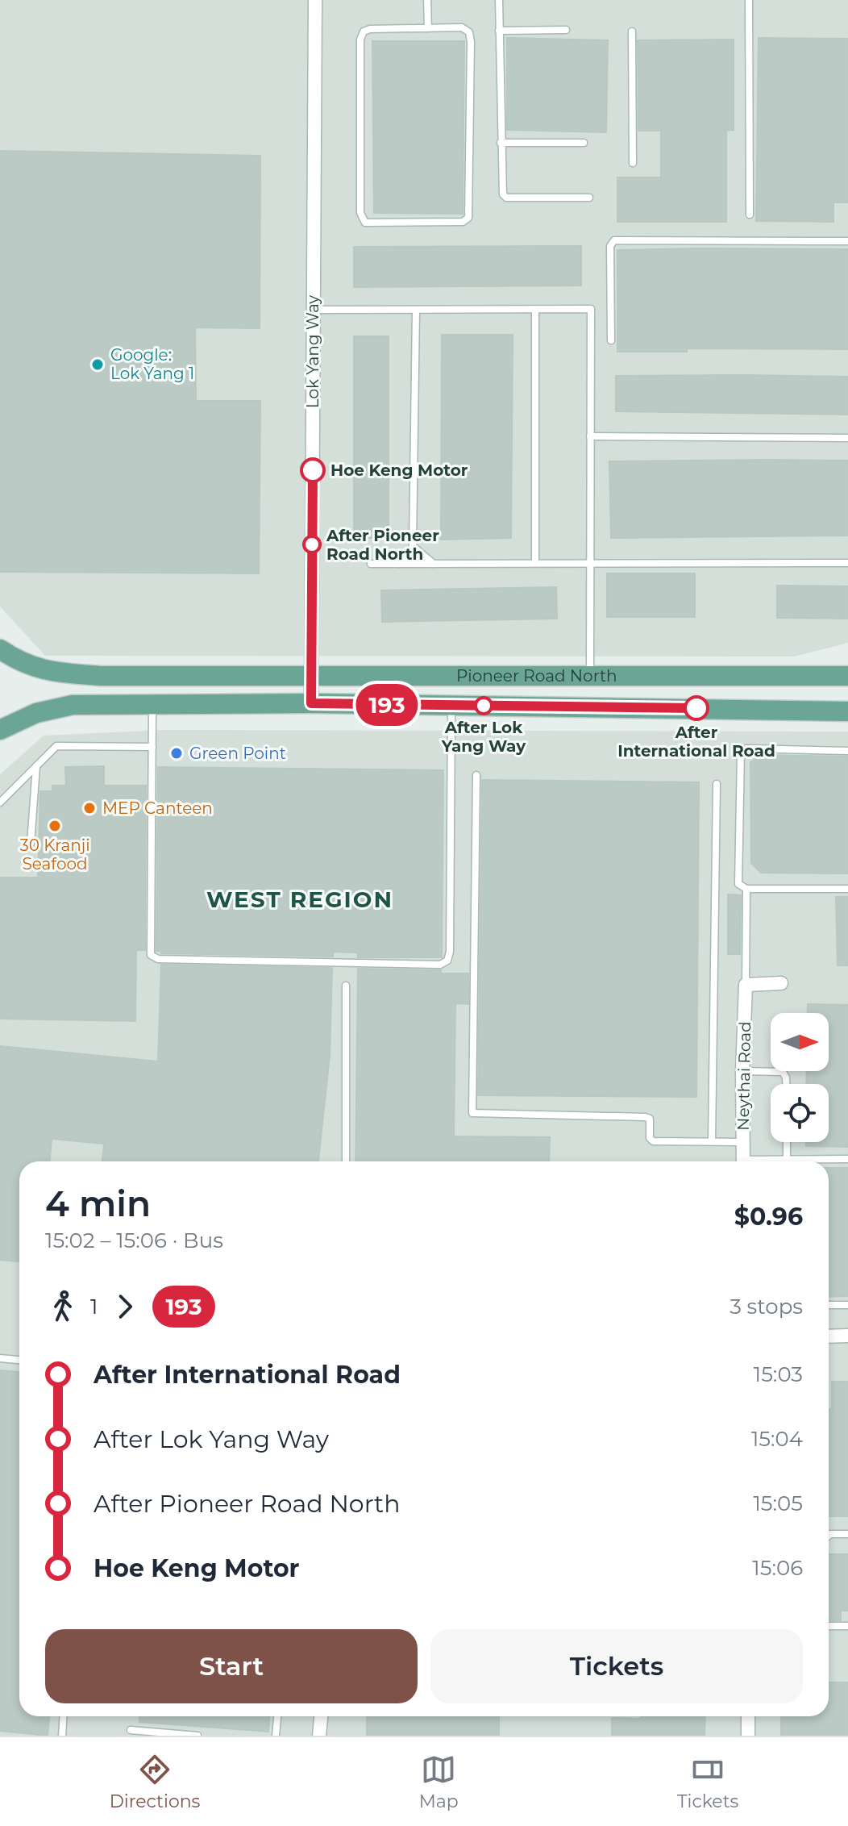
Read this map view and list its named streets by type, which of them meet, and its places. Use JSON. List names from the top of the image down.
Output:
{
  "streets": {
    "main road": ["Pioneer Road North"],
    "street": ["Lok Yang Way", "Neythai Road"]
  },
  "crossings": [
    ["Lok Yang Way", "Pioneer Road North"]
  ],
  "districts": ["WEST REGION"],
  "places": [
    "Google: Lok Yang 1",
    "Hoe Keng Motor",
    "After Pioneer Road North",
    "After Lok Yang Way",
    "After International Road",
    "Green Point",
    "MEP Canteen",
    "30 Kranji Seafood"
  ],
  "lines": ["bus line 193"],
  "north": "right",
  "page": {
    "on_map": "193",
    "heading": ["4 min", "15:02 – 15:06 · Bus", "$0.96"],
    "legs": ["1", "193", "3 stops"],
    "list": [
      {
        "name": "After International Road",
        "value": "15:03"
      },
      {
        "name": "After Lok Yang Way",
        "value": "15:04"
      },
      {
        "name": "After Pioneer Road North",
        "value": "15:05"
      },
      {
        "name": "Hoe Keng Motor",
        "value": "15:06"
      }
    ],
    "buttons": ["Start", "Tickets"],
    "tabs": ["Directions", "Map", "Tickets"]
  }
}
